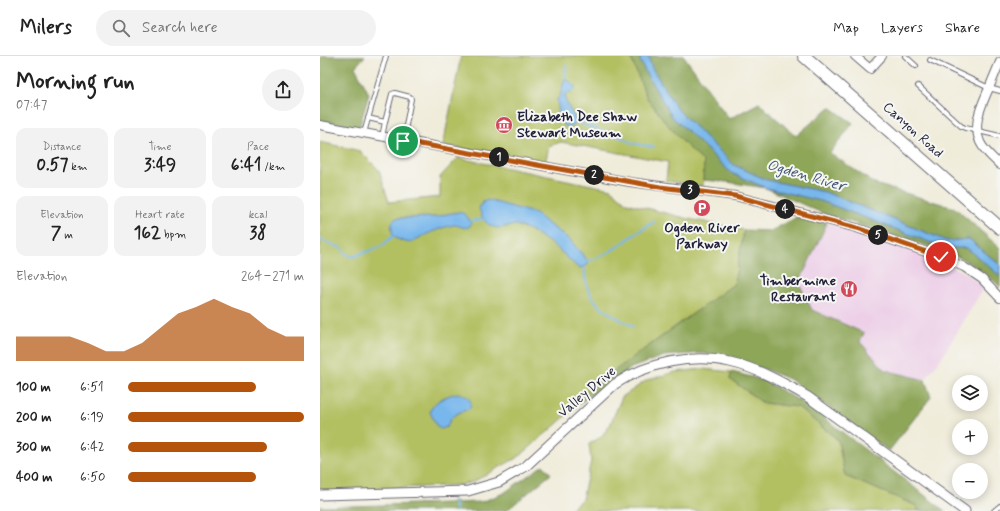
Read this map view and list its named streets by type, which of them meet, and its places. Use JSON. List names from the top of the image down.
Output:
{
  "streets": {
    "main road": ["Canyon Road"],
    "street": ["Valley Drive"]
  },
  "water": ["Ogden River"],
  "places": {
    "museum": ["Elizabeth Dee Shaw Stewart Museum"],
    "parking": ["Ogden River Parkway"],
    "restaurant": ["Timbermine Restaurant"]
  },
  "page": {
    "header": "Milers",
    "search": "Search here",
    "nav": ["Map", "Layers", "Share"],
    "heading": ["Morning run", "07:47"],
    "stats": [
      ["Distance", "0.57 km"],
      ["Time", "3:49"],
      ["Pace", "6:41 /km"],
      ["Elevation", "7 m"],
      ["Heart rate", "162 bpm"],
      ["kcal", "38"]
    ],
    "pins": [
      "1",
      "2",
      "3",
      "4",
      "5"
    ],
    "chart": ["Elevation", "264–271 m"],
    "list": [
      {
        "name": "100 m",
        "note": "6:51"
      },
      {
        "name": "200 m",
        "note": "6:19"
      },
      {
        "name": "300 m",
        "note": "6:42"
      },
      {
        "name": "400 m",
        "note": "6:50"
      }
    ],
    "map_buttons": ["+", "−"]
  }
}
